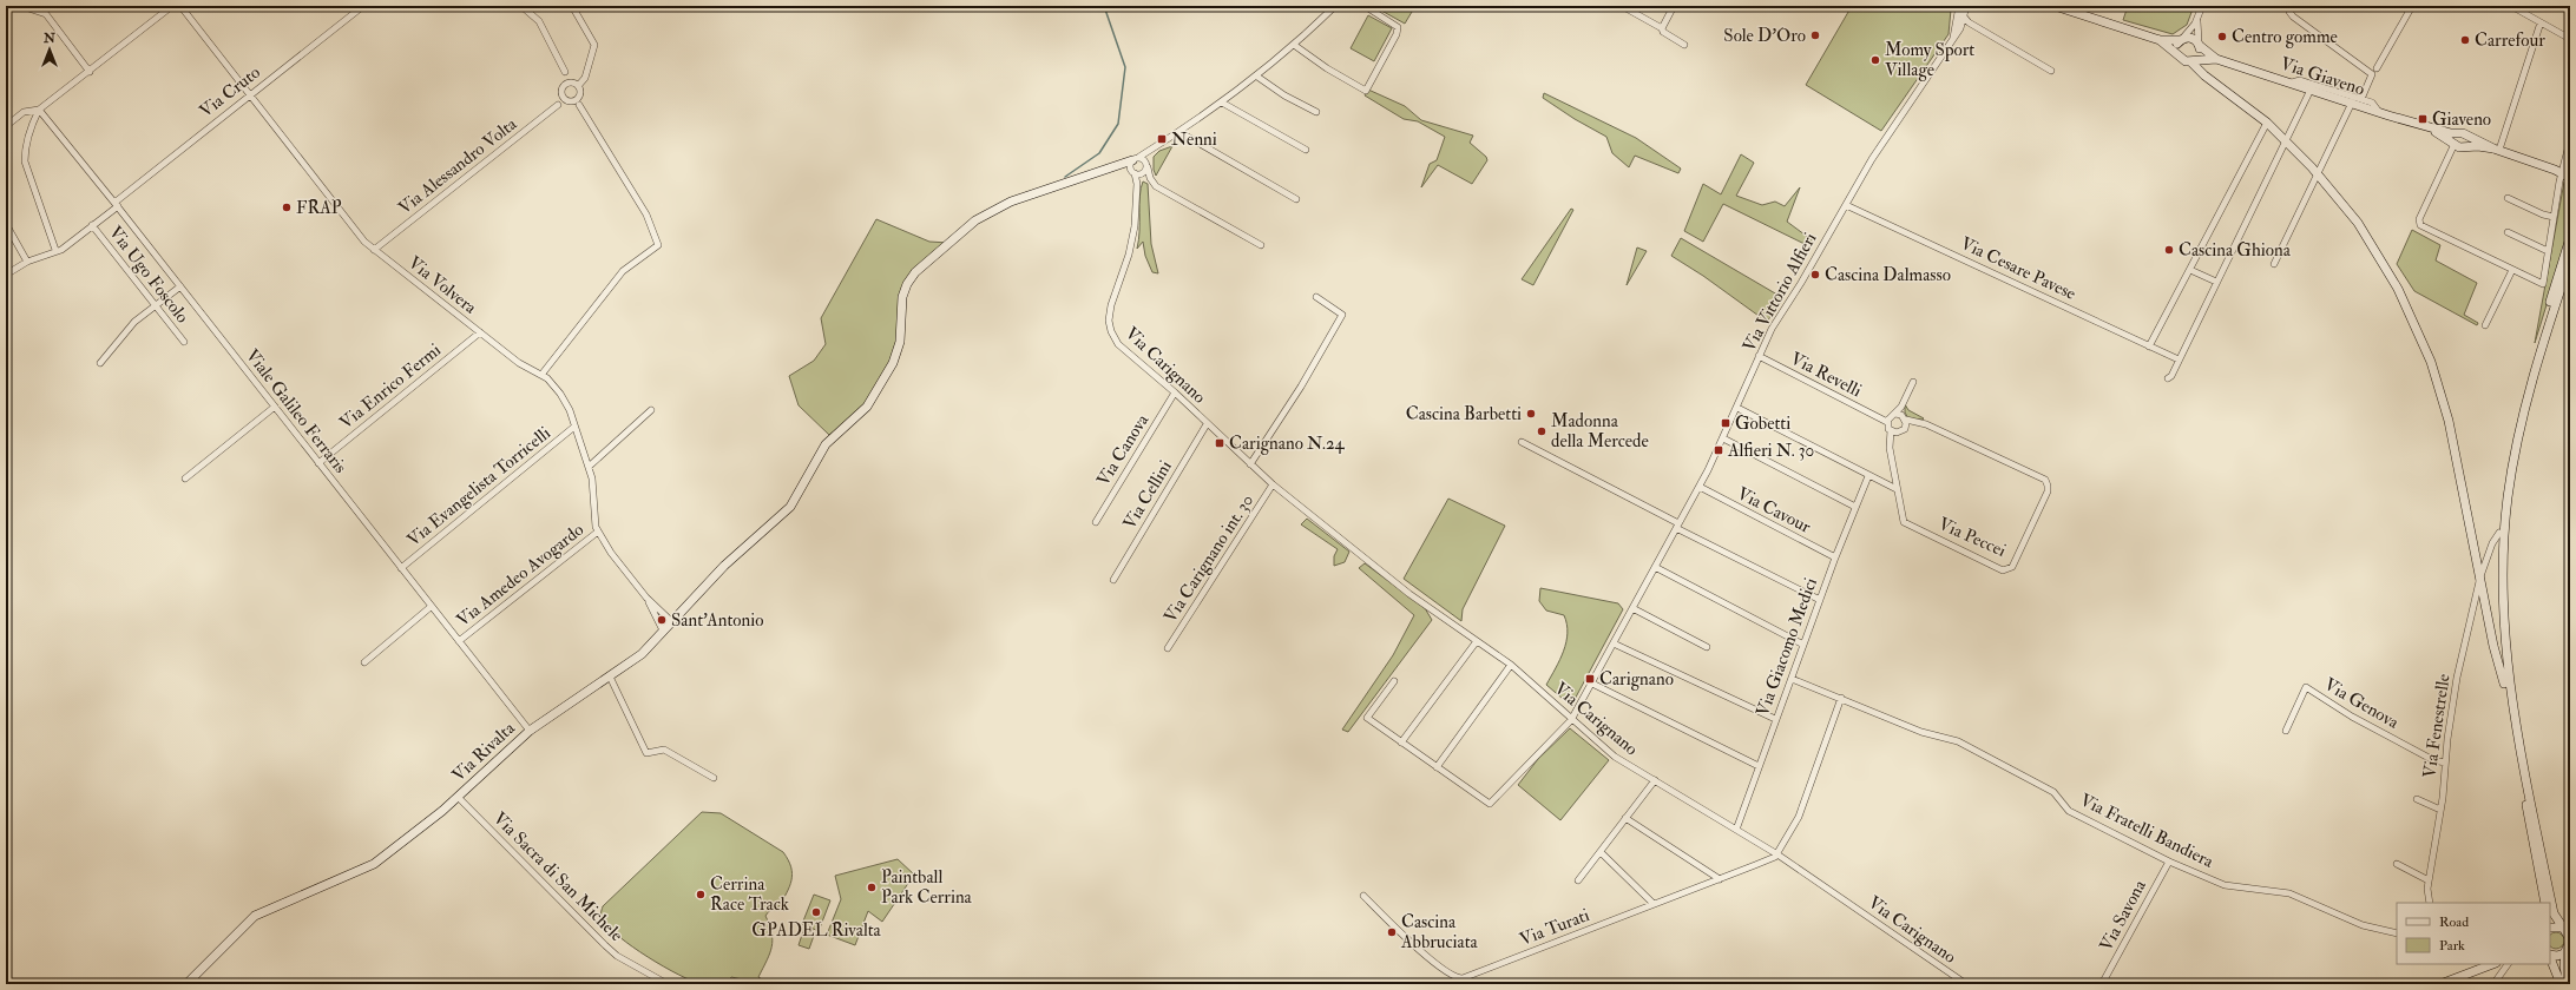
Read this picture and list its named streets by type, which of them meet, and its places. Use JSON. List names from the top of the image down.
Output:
{
  "streets": {
    "main road": ["Via Giaveno", "Via Rivalta"],
    "street": [
      "Via Cruto",
      "Via Alessandro Volta",
      "Via Cesare Pavese",
      "Via Ugo Foscolo",
      "Via Volvera",
      "Via Vittorio Alfieri",
      "Via Carignano",
      "Via Revelli",
      "Via Enrico Fermi",
      "Viale Galileo Ferraris",
      "Via Canova",
      "Via Evangelista Torricelli",
      "Via Cellini",
      "Via Cavour",
      "Via Peccei",
      "Via Carignano int. 30",
      "Via Amedeo Avogardo",
      "Via Giacomo Medici",
      "Via Genova",
      "Via Fenestrelle",
      "Via Fratelli Bandiera",
      "Via Sacra di San Michele",
      "Via Savona",
      "Via Turati"
    ]
  },
  "crossings": [
    ["Via Cruto", "Via Ugo Foscolo"],
    ["Via Cruto", "Via Volvera"],
    ["Via Cruto", "Viale Galileo Ferraris"],
    ["Via Alessandro Volta", "Via Volvera"],
    ["Via Cesare Pavese", "Via Vittorio Alfieri"],
    ["Via Volvera", "Via Enrico Fermi"],
    ["Via Volvera", "Via Evangelista Torricelli"],
    ["Via Volvera", "Via Amedeo Avogardo"],
    ["Via Volvera", "Via Rivalta"],
    ["Via Vittorio Alfieri", "Via Carignano"],
    ["Via Vittorio Alfieri", "Via Revelli"],
    ["Via Vittorio Alfieri", "Via Cavour"],
    ["Via Carignano", "Via Canova"],
    ["Via Carignano", "Via Cellini"],
    ["Via Carignano", "Via Carignano int. 30"],
    ["Via Carignano", "Via Giacomo Medici"],
    ["Via Carignano", "Via Turati"],
    ["Via Enrico Fermi", "Viale Galileo Ferraris"],
    ["Viale Galileo Ferraris", "Via Evangelista Torricelli"],
    ["Viale Galileo Ferraris", "Via Amedeo Avogardo"],
    ["Viale Galileo Ferraris", "Via Rivalta"],
    ["Via Cavour", "Via Giacomo Medici"],
    ["Via Giacomo Medici", "Via Fratelli Bandiera"],
    ["Via Genova", "Via Fenestrelle"],
    ["Via Rivalta", "Via Sacra di San Michele"],
    ["Via Fratelli Bandiera", "Via Savona"]
  ],
  "places": {
    "other": [
      "Sole D'Oro",
      "Centro gomme",
      "Carrefour",
      "Momy Sport Village",
      "FRAP",
      "Cascina Ghiona",
      "Cascina Dalmasso",
      "Cascina Barbetti",
      "Madonna della Mercede",
      "Sant'Antonio",
      "Paintball Park Cerrina",
      "Cerrina Race Track",
      "GPADEL Rivalta",
      "Cascina Abbruciata"
    ],
    "transit": [
      "Giaveno",
      "Nenni",
      "Gobetti",
      "Carignano N.24",
      "Alfieri N. 30",
      "Carignano"
    ]
  },
  "legend": ["Road", "Park"],
  "north": "top"
}
